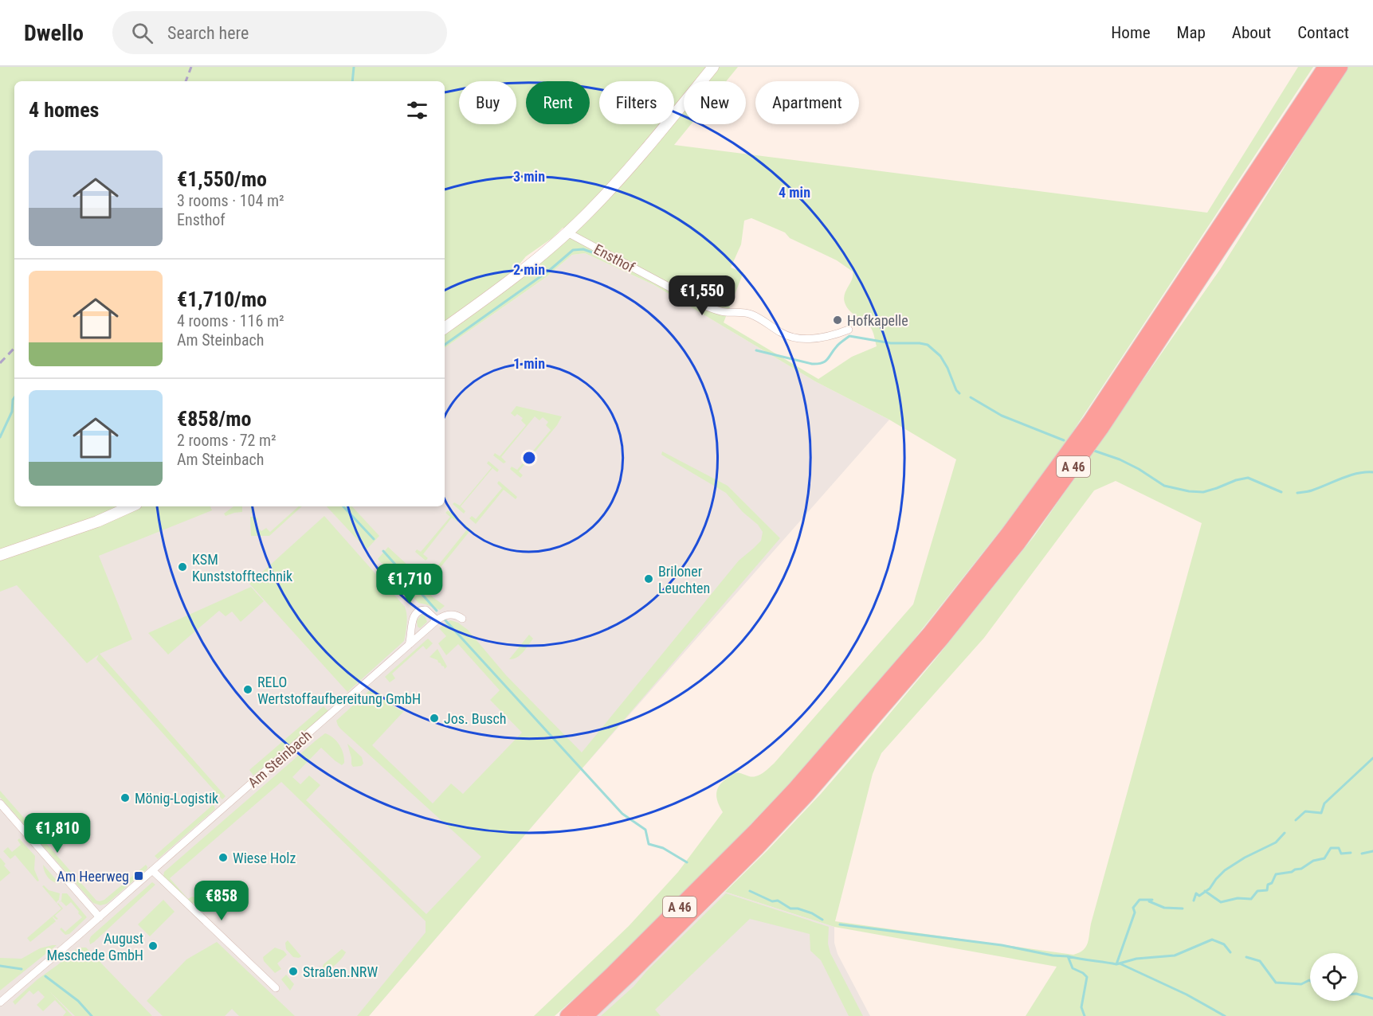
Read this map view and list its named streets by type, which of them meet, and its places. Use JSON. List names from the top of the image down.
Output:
{
  "streets": {
    "highway": ["A 46"],
    "street": ["Ensthof", "Am Steinbach"]
  },
  "places": {
    "other": [
      "Hofkapelle",
      "KSM Kunststofftechnik",
      "Briloner Leuchten",
      "RELO Wertstoffaufbereitung GmbH",
      "Jos. Busch",
      "Mönig-Logistik",
      "Wiese Holz",
      "August Meschede GmbH",
      "Straßen.NRW"
    ],
    "transit": ["Am Heerweg"]
  },
  "page": {
    "header": "Dwello",
    "search": "Search here",
    "nav": [
      "Home",
      "Map",
      "About",
      "Contact"
    ],
    "chip": [
      "Buy",
      "Rent",
      "Filters",
      "New",
      "Apartment"
    ],
    "heading": "4 homes",
    "list": [
      {
        "name": "€1,550/mo",
        "note": "3 rooms · 104 m² · Ensthof"
      },
      {
        "name": "€1,710/mo",
        "note": "4 rooms · 116 m² · Am Steinbach"
      },
      {
        "name": "€858/mo",
        "note": "2 rooms · 72 m² · Am Steinbach"
      }
    ],
    "price": [
      "€1,550",
      "€1,710",
      "€1,810",
      "€858"
    ]
  },
  "rings": [
    "3 min",
    "4 min",
    "2 min",
    "1 min"
  ]
}
